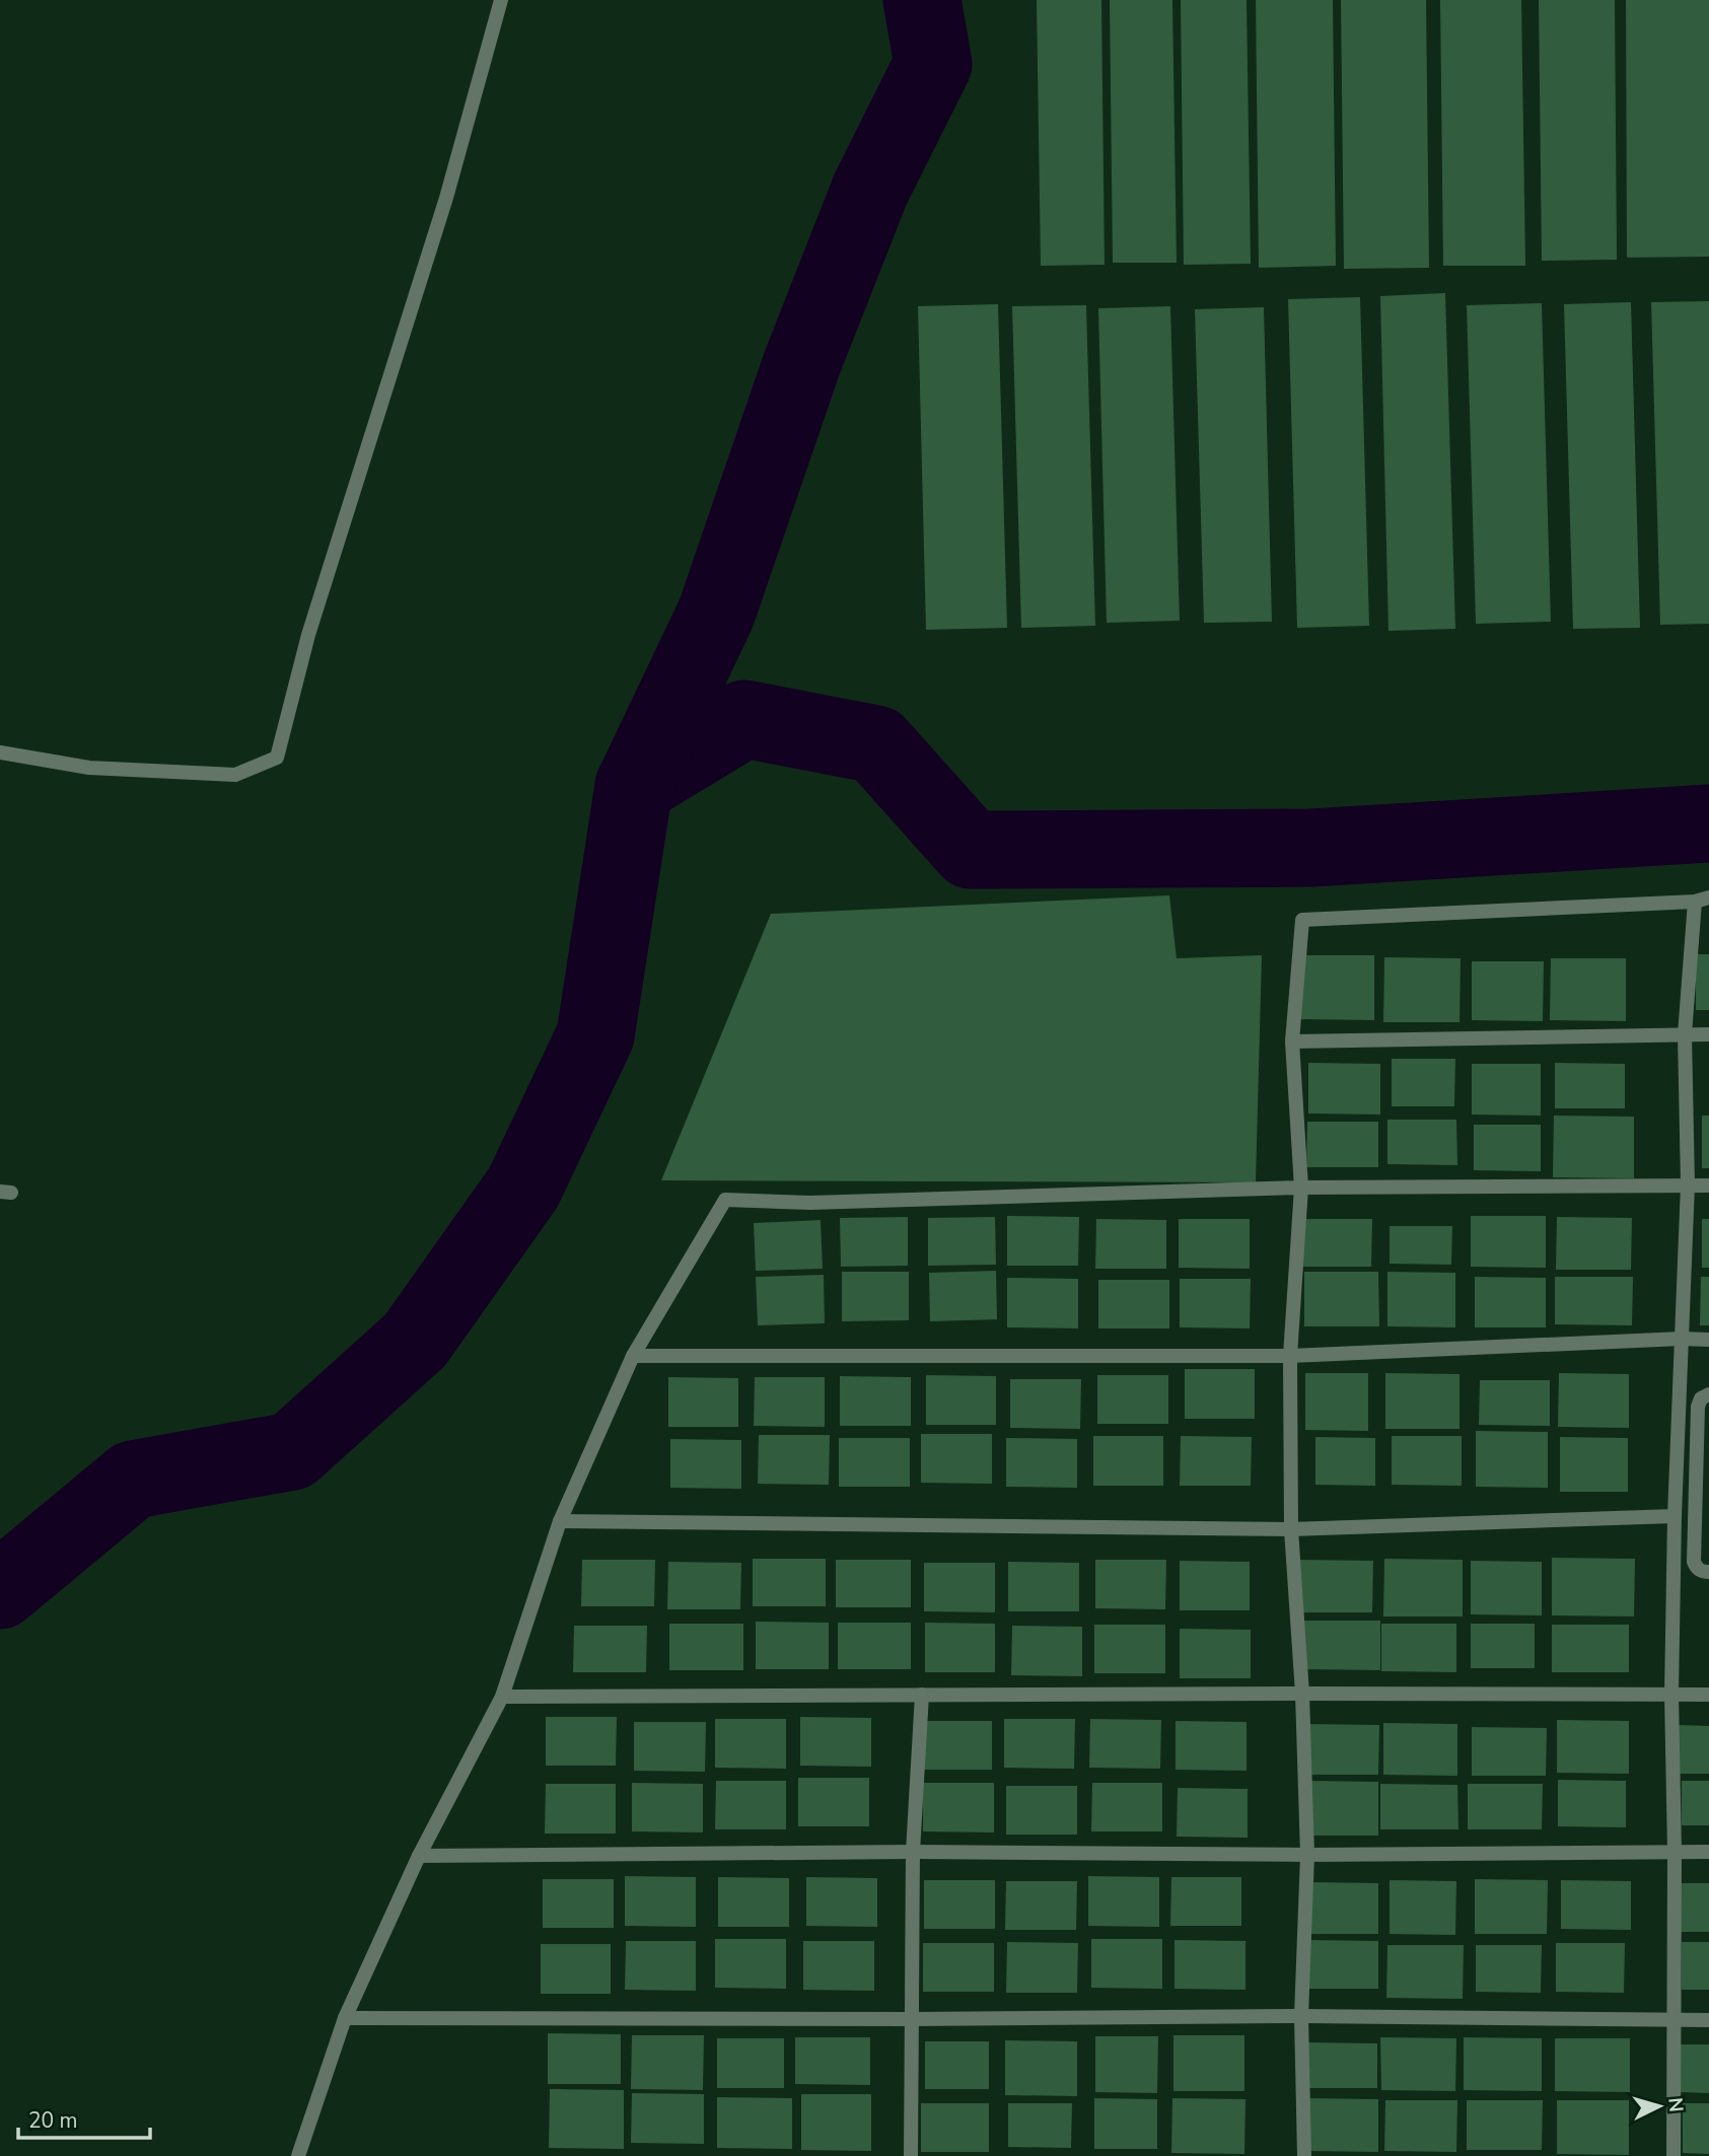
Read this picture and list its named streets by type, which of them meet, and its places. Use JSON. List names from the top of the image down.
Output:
{
  "scale_bar": "20 m",
  "north": "right"
}
